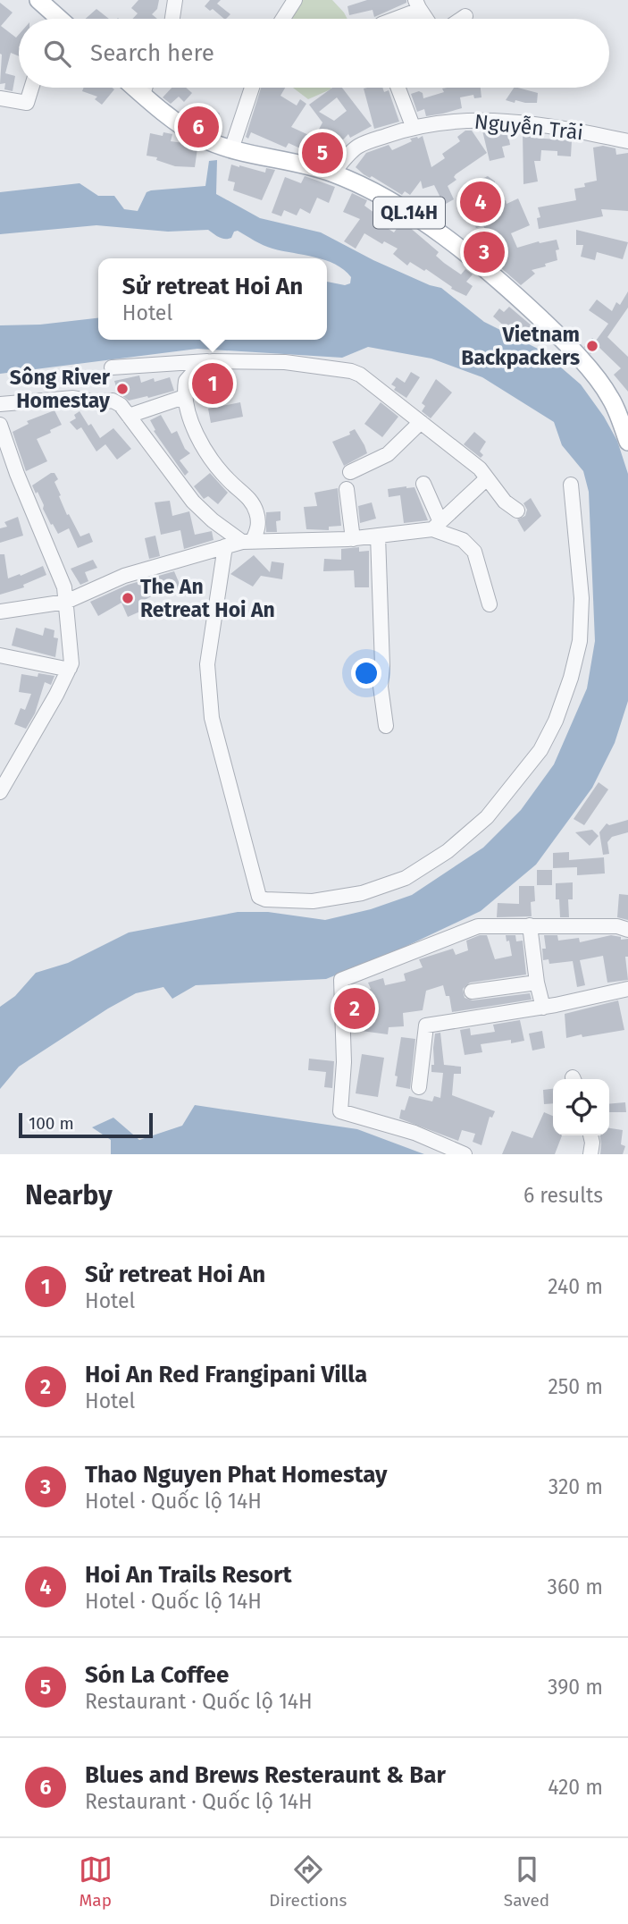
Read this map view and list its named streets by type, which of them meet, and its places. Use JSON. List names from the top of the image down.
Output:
{
  "streets": {
    "main road": ["QL.14H"],
    "street": ["Nguyễn Trãi"]
  },
  "crossings": [
    ["Nguyễn Trãi", "QL.14H"]
  ],
  "places": ["Vietnam Backpackers", "Sông River Homestay", "The An Retreat Hoi An"],
  "scale_bar": "100 m",
  "page": {
    "search": "Search here",
    "pins": [
      "6",
      "5",
      "4",
      "3",
      "1",
      "2"
    ],
    "popup": ["Sử retreat Hoi An", "Hotel"],
    "scale": "100 m",
    "heading": ["Nearby", "6 results"],
    "list": [
      {
        "mark": "1",
        "name": "Sử retreat Hoi An",
        "note": "Hotel",
        "value": "240 m"
      },
      {
        "mark": "2",
        "name": "Hoi An Red Frangipani Villa",
        "note": "Hotel",
        "value": "250 m"
      },
      {
        "mark": "3",
        "name": "Thao Nguyen Phat Homestay",
        "note": "Hotel · Quốc lộ 14H",
        "value": "320 m"
      },
      {
        "mark": "4",
        "name": "Hoi An Trails Resort",
        "note": "Hotel · Quốc lộ 14H",
        "value": "360 m"
      },
      {
        "mark": "5",
        "name": "Són La Coffee",
        "note": "Restaurant · Quốc lộ 14H",
        "value": "390 m"
      },
      {
        "mark": "6",
        "name": "Blues and Brews Resteraunt & Bar",
        "note": "Restaurant · Quốc lộ 14H",
        "value": "420 m"
      }
    ],
    "nav": ["Map", "Directions", "Saved"]
  }
}
